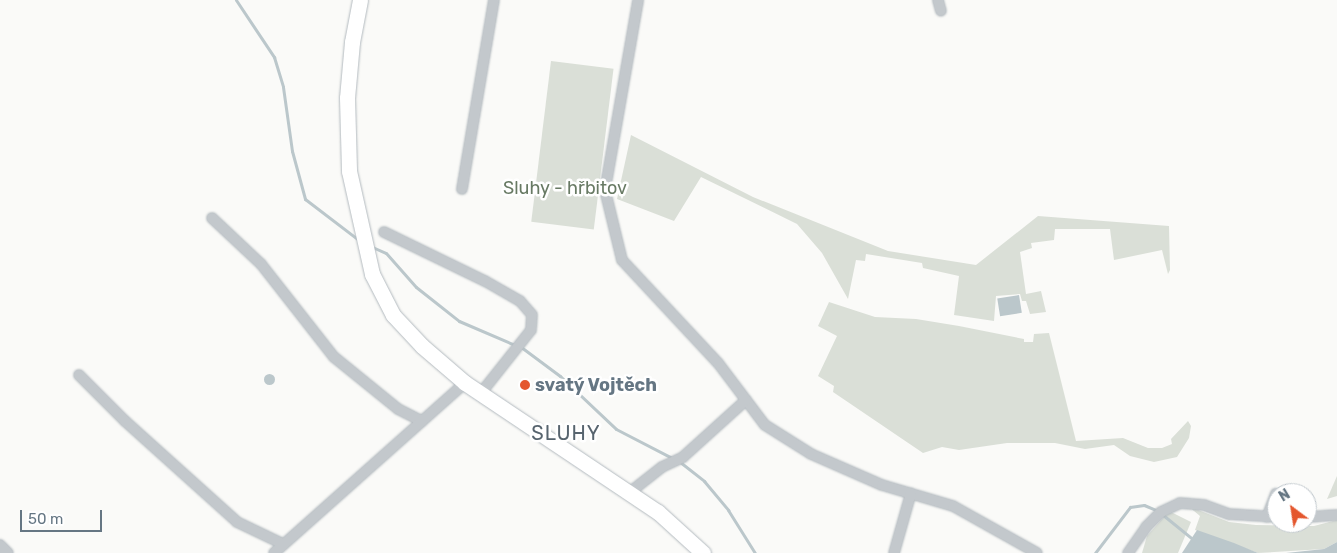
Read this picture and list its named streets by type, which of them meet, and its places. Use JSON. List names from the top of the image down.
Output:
{
  "districts": ["SLUHY"],
  "parks": ["Sluhy - hřbitov"],
  "places": ["svatý Vojtěch"],
  "scale_bar": "50 m",
  "north": "top left"
}
